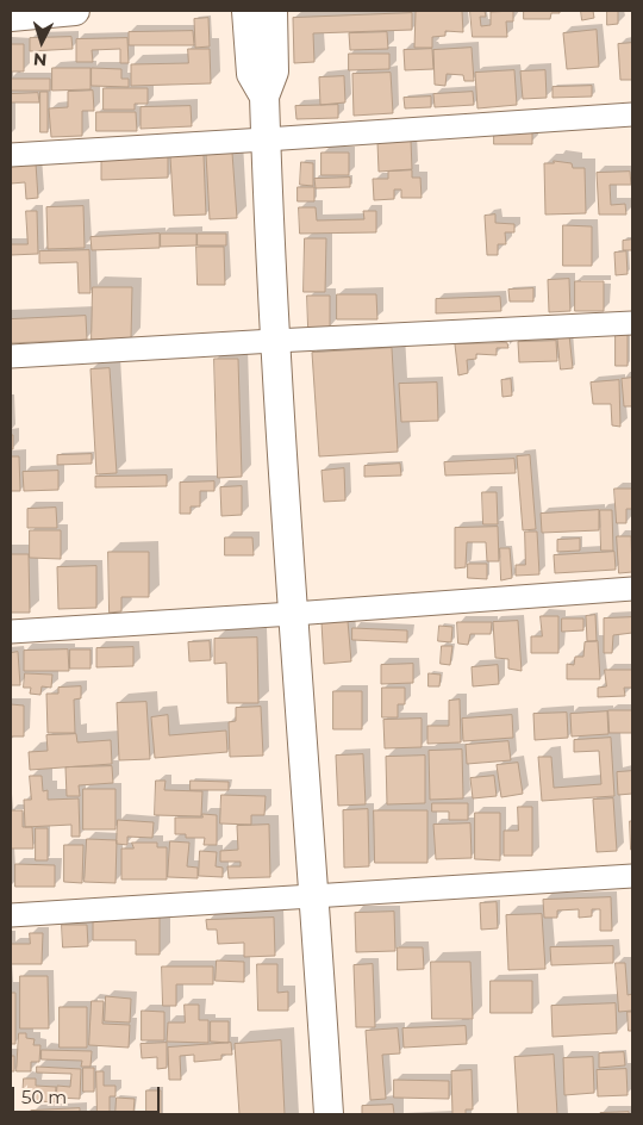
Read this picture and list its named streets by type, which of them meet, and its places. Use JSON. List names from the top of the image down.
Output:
{
  "scale_bar": "50 m",
  "north": "bottom"
}
